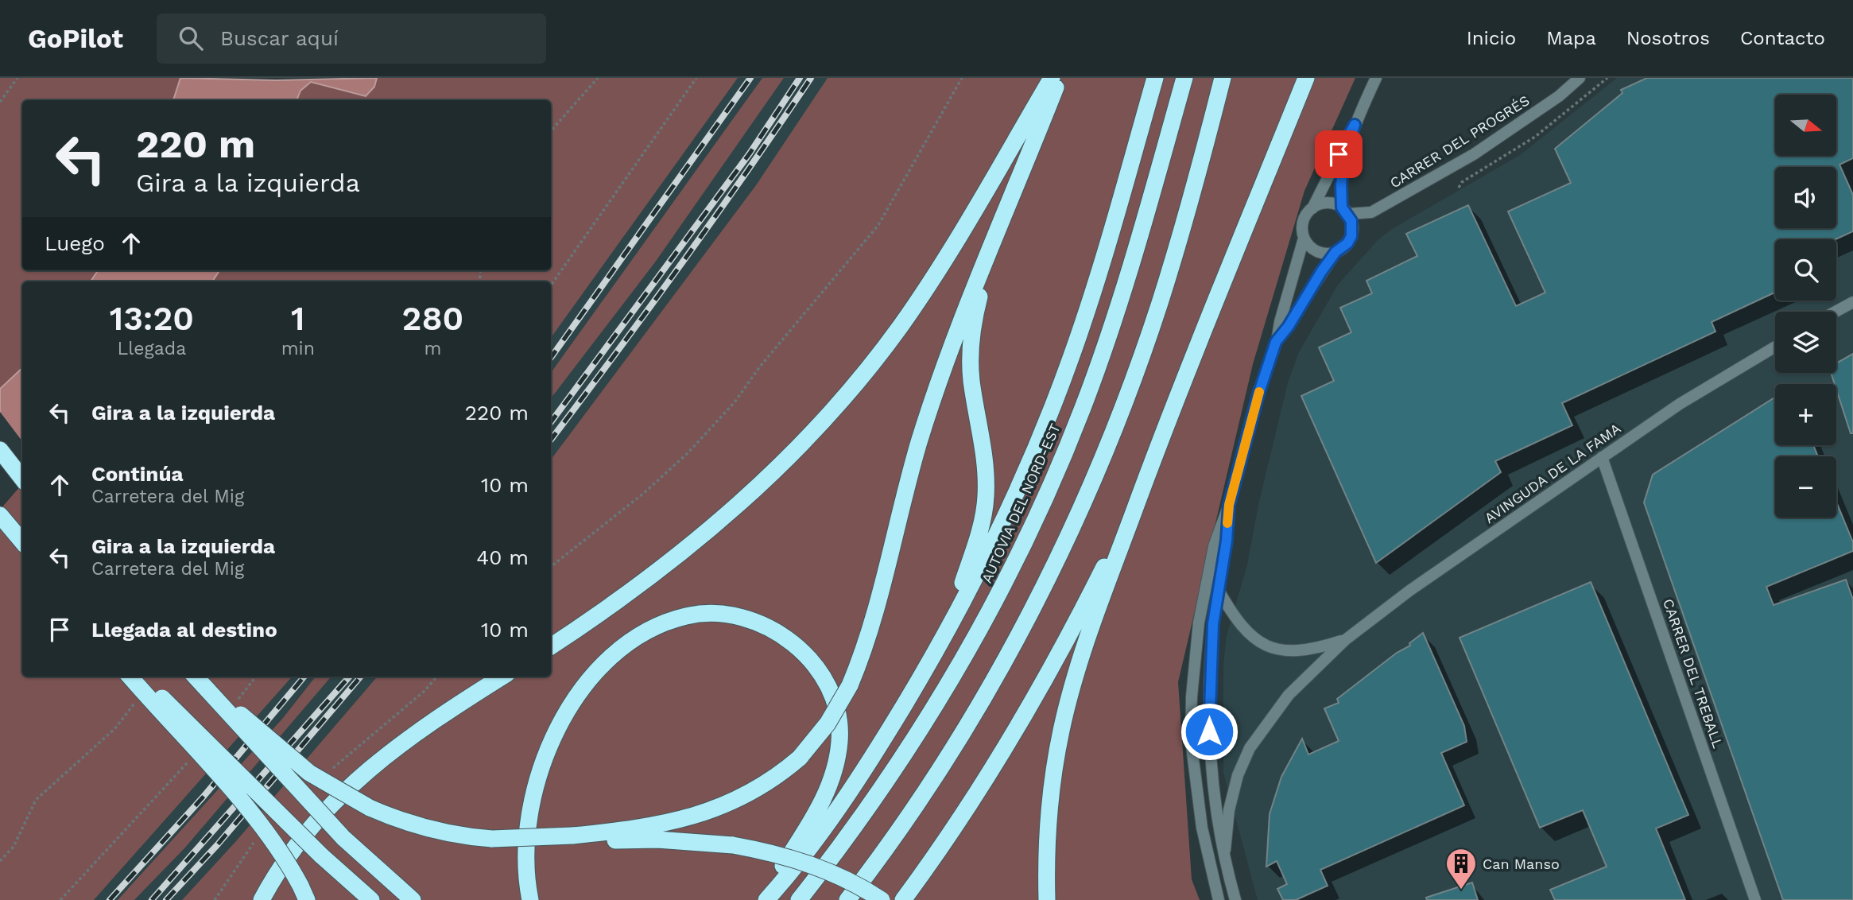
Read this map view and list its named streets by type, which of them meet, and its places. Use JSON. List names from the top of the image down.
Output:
{
  "streets": {
    "highway": ["AUTOVIA DEL NORD-EST"],
    "street": ["CARRER DEL PROGRÉS", "AVINGUDA DE LA FAMA", "CARRER DEL TREBALL"]
  },
  "crossings": [
    ["AVINGUDA DE LA FAMA", "CARRER DEL TREBALL"]
  ],
  "places": {
    "building": ["Can Manso"]
  },
  "north": "right",
  "page": {
    "header": "GoPilot",
    "search": "Buscar aquí",
    "nav": [
      "Inicio",
      "Mapa",
      "Nosotros",
      "Contacto"
    ],
    "map_buttons": ["+", "−"],
    "turn": ["220 m", "Gira a la izquierda"],
    "then": "Luego",
    "eta": [
      "13:20",
      "Llegada",
      "1",
      "min",
      "280",
      "m"
    ],
    "list": [
      {
        "name": "Gira a la izquierda",
        "value": "220 m"
      },
      {
        "name": "Continúa",
        "note": "Carretera del Mig",
        "value": "10 m"
      },
      {
        "name": "Gira a la izquierda",
        "note": "Carretera del Mig",
        "value": "40 m"
      },
      {
        "name": "Llegada al destino",
        "value": "10 m"
      }
    ]
  }
}
